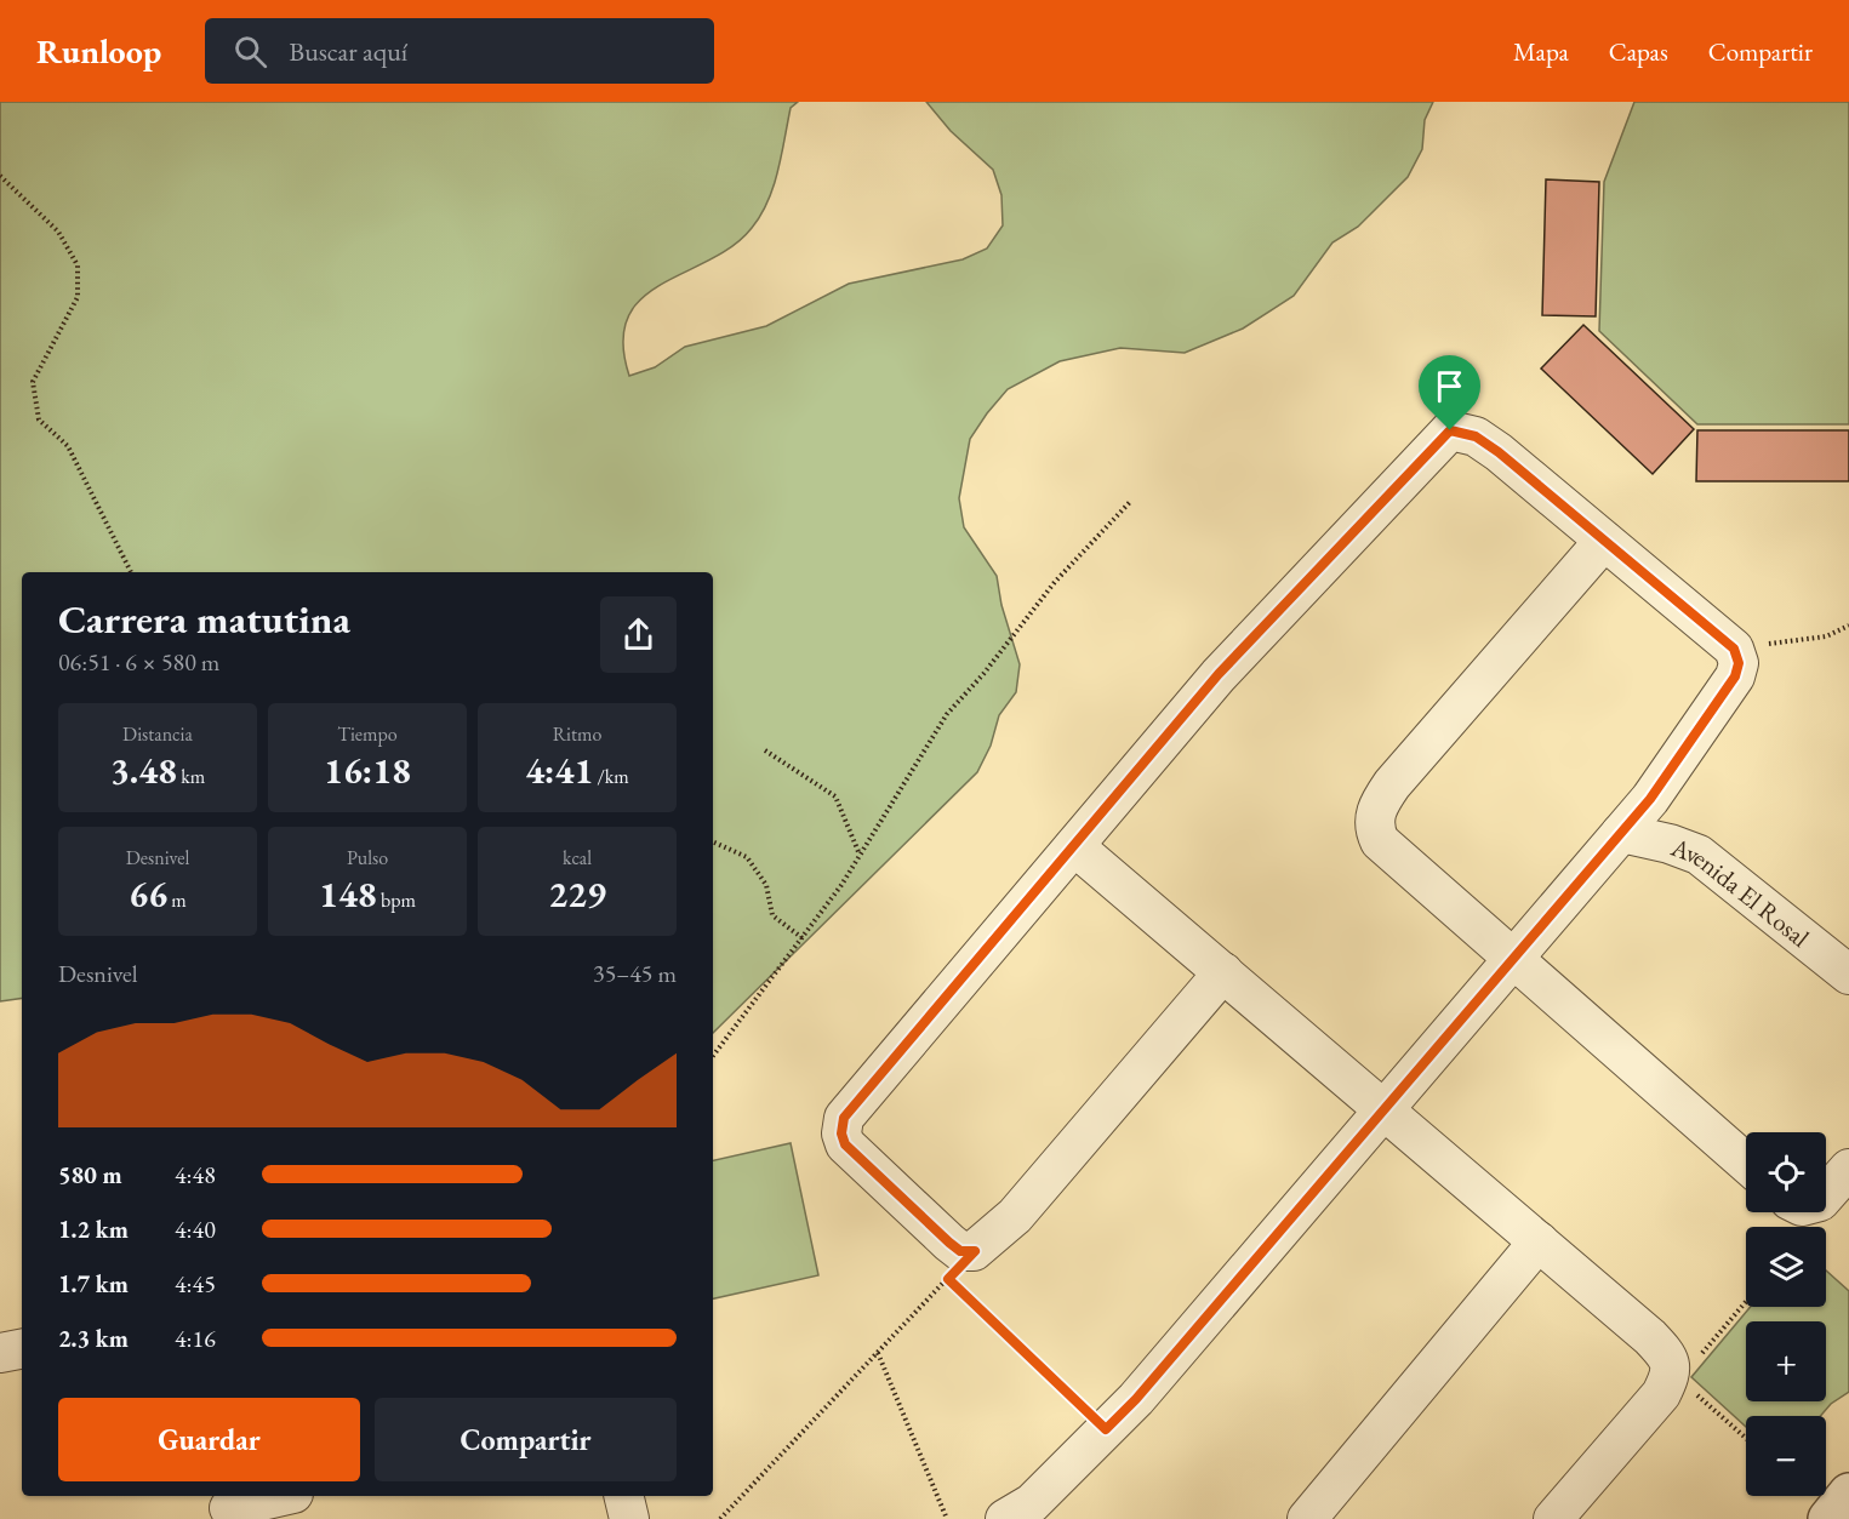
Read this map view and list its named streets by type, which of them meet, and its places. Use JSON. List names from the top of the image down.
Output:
{
  "streets": {
    "street": ["Avenida El Rosal"]
  },
  "page": {
    "header": "Runloop",
    "search": "Buscar aquí",
    "nav": ["Mapa", "Capas", "Compartir"],
    "heading": ["Carrera matutina", "06:51 · 6 × 580 m"],
    "stats": [
      ["Distancia", "3.48 km"],
      ["Tiempo", "16:18"],
      ["Ritmo", "4:41 /km"],
      ["Desnivel", "66 m"],
      ["Pulso", "148 bpm"],
      ["kcal", "229"]
    ],
    "chart": ["Desnivel", "35–45 m"],
    "map_buttons": ["+", "−"],
    "list": [
      {
        "name": "580 m",
        "note": "4:48"
      },
      {
        "name": "1.2 km",
        "note": "4:40"
      },
      {
        "name": "1.7 km",
        "note": "4:45"
      },
      {
        "name": "2.3 km",
        "note": "4:16"
      }
    ],
    "buttons": ["Guardar", "Compartir"]
  }
}
